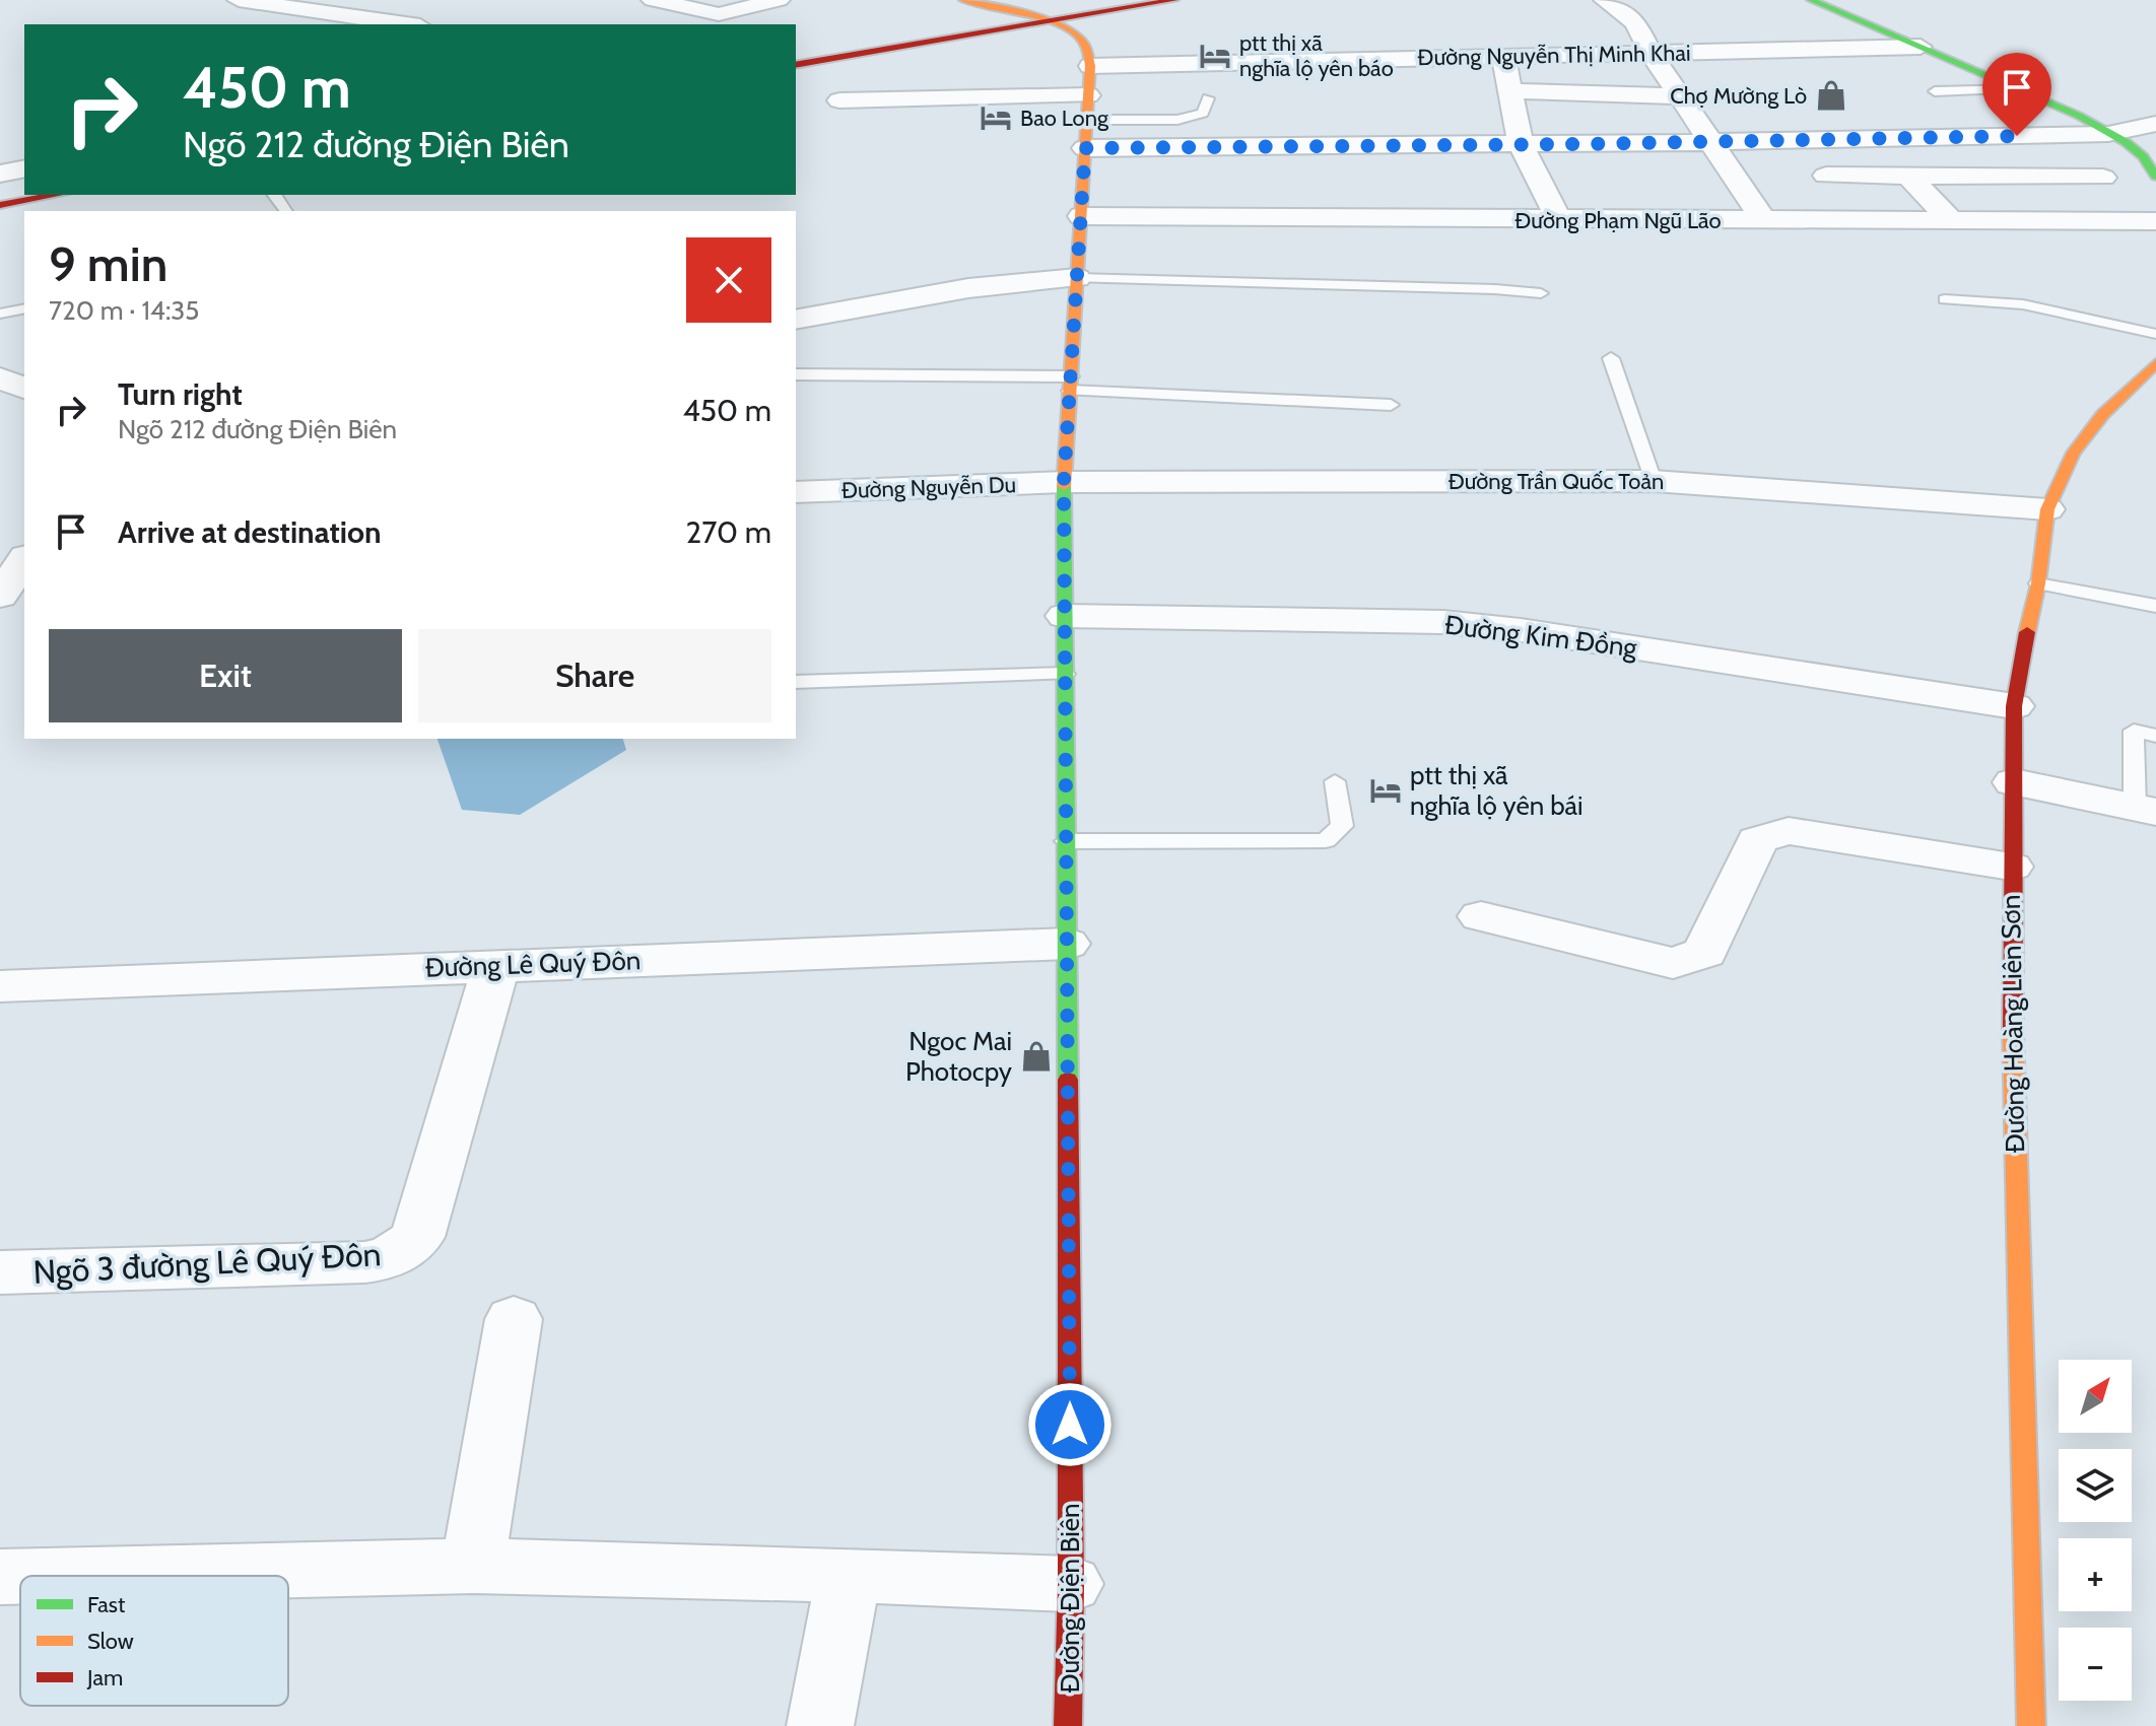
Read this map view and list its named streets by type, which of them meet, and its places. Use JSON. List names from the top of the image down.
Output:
{
  "streets": {
    "main road": ["Đường Hoàng Liên Sơn", "Đường Điện Biên"],
    "street": [
      "Đường Nguyễn Thị Minh Khai",
      "Đường Phạm Ngũ Lão",
      "Đường Trần Quốc Toản",
      "Đường Nguyễn Du",
      "Đường Kim Đồng",
      "Đường Lê Quý Đôn",
      "Ngõ 3 đường Lê Quý Đôn"
    ]
  },
  "crossings": [
    ["Đường Nguyễn Thị Minh Khai", "Đường Điện Biên"],
    ["Đường Phạm Ngũ Lão", "Đường Điện Biên"],
    ["Đường Trần Quốc Toản", "Đường Nguyễn Du"],
    ["Đường Trần Quốc Toản", "Đường Hoàng Liên Sơn"],
    ["Đường Trần Quốc Toản", "Đường Điện Biên"],
    ["Đường Nguyễn Du", "Đường Điện Biên"],
    ["Đường Kim Đồng", "Đường Hoàng Liên Sơn"],
    ["Đường Kim Đồng", "Đường Điện Biên"],
    ["Đường Lê Quý Đôn", "Ngõ 3 đường Lê Quý Đôn"],
    ["Đường Lê Quý Đôn", "Đường Điện Biên"]
  ],
  "places": {
    "hotel": ["ptt thị xã nghĩa lộ yên báo", "Bao Long", "ptt thị xã nghĩa lộ yên bái"],
    "shop": ["Chợ Mường Lò", "Ngoc Mai Photocpy"]
  },
  "legend": ["Fast", "Slow", "Jam"],
  "north": "top right",
  "page": {
    "turn": ["450 m", "Ngõ 212 đường Điện Biên"],
    "heading": ["9 min", "720 m · 14:35"],
    "list": [
      {
        "name": "Turn right",
        "note": "Ngõ 212 đường Điện Biên",
        "value": "450 m"
      },
      {
        "name": "Arrive at destination",
        "value": "270 m"
      }
    ],
    "buttons": ["Exit", "Share"],
    "map_buttons": ["+", "−"]
  }
}
